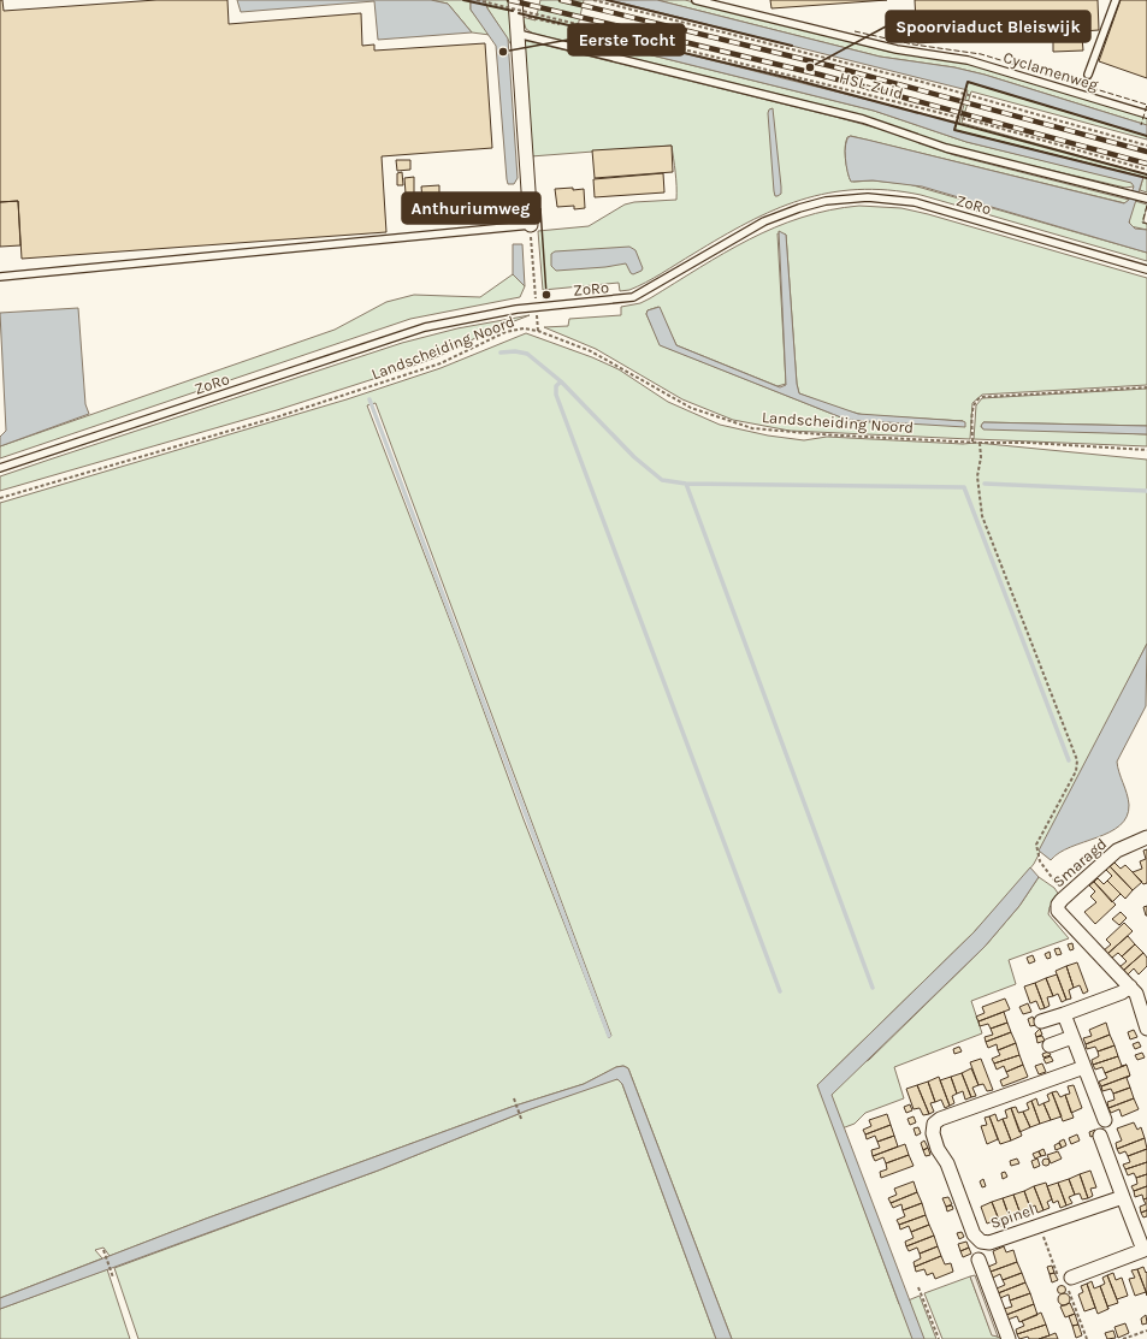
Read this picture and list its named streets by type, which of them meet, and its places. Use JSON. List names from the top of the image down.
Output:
{
  "streets": {
    "street": ["Smaragd", "Spinel"],
    "lane": ["Cyclamenweg", "ZoRo"],
    "path": ["HSL-Zuid", "Landscheiding Noord"]
  },
  "places": ["Eerste Tocht", "Spoorviaduct Bleiswijk", "Anthuriumweg"]
}
